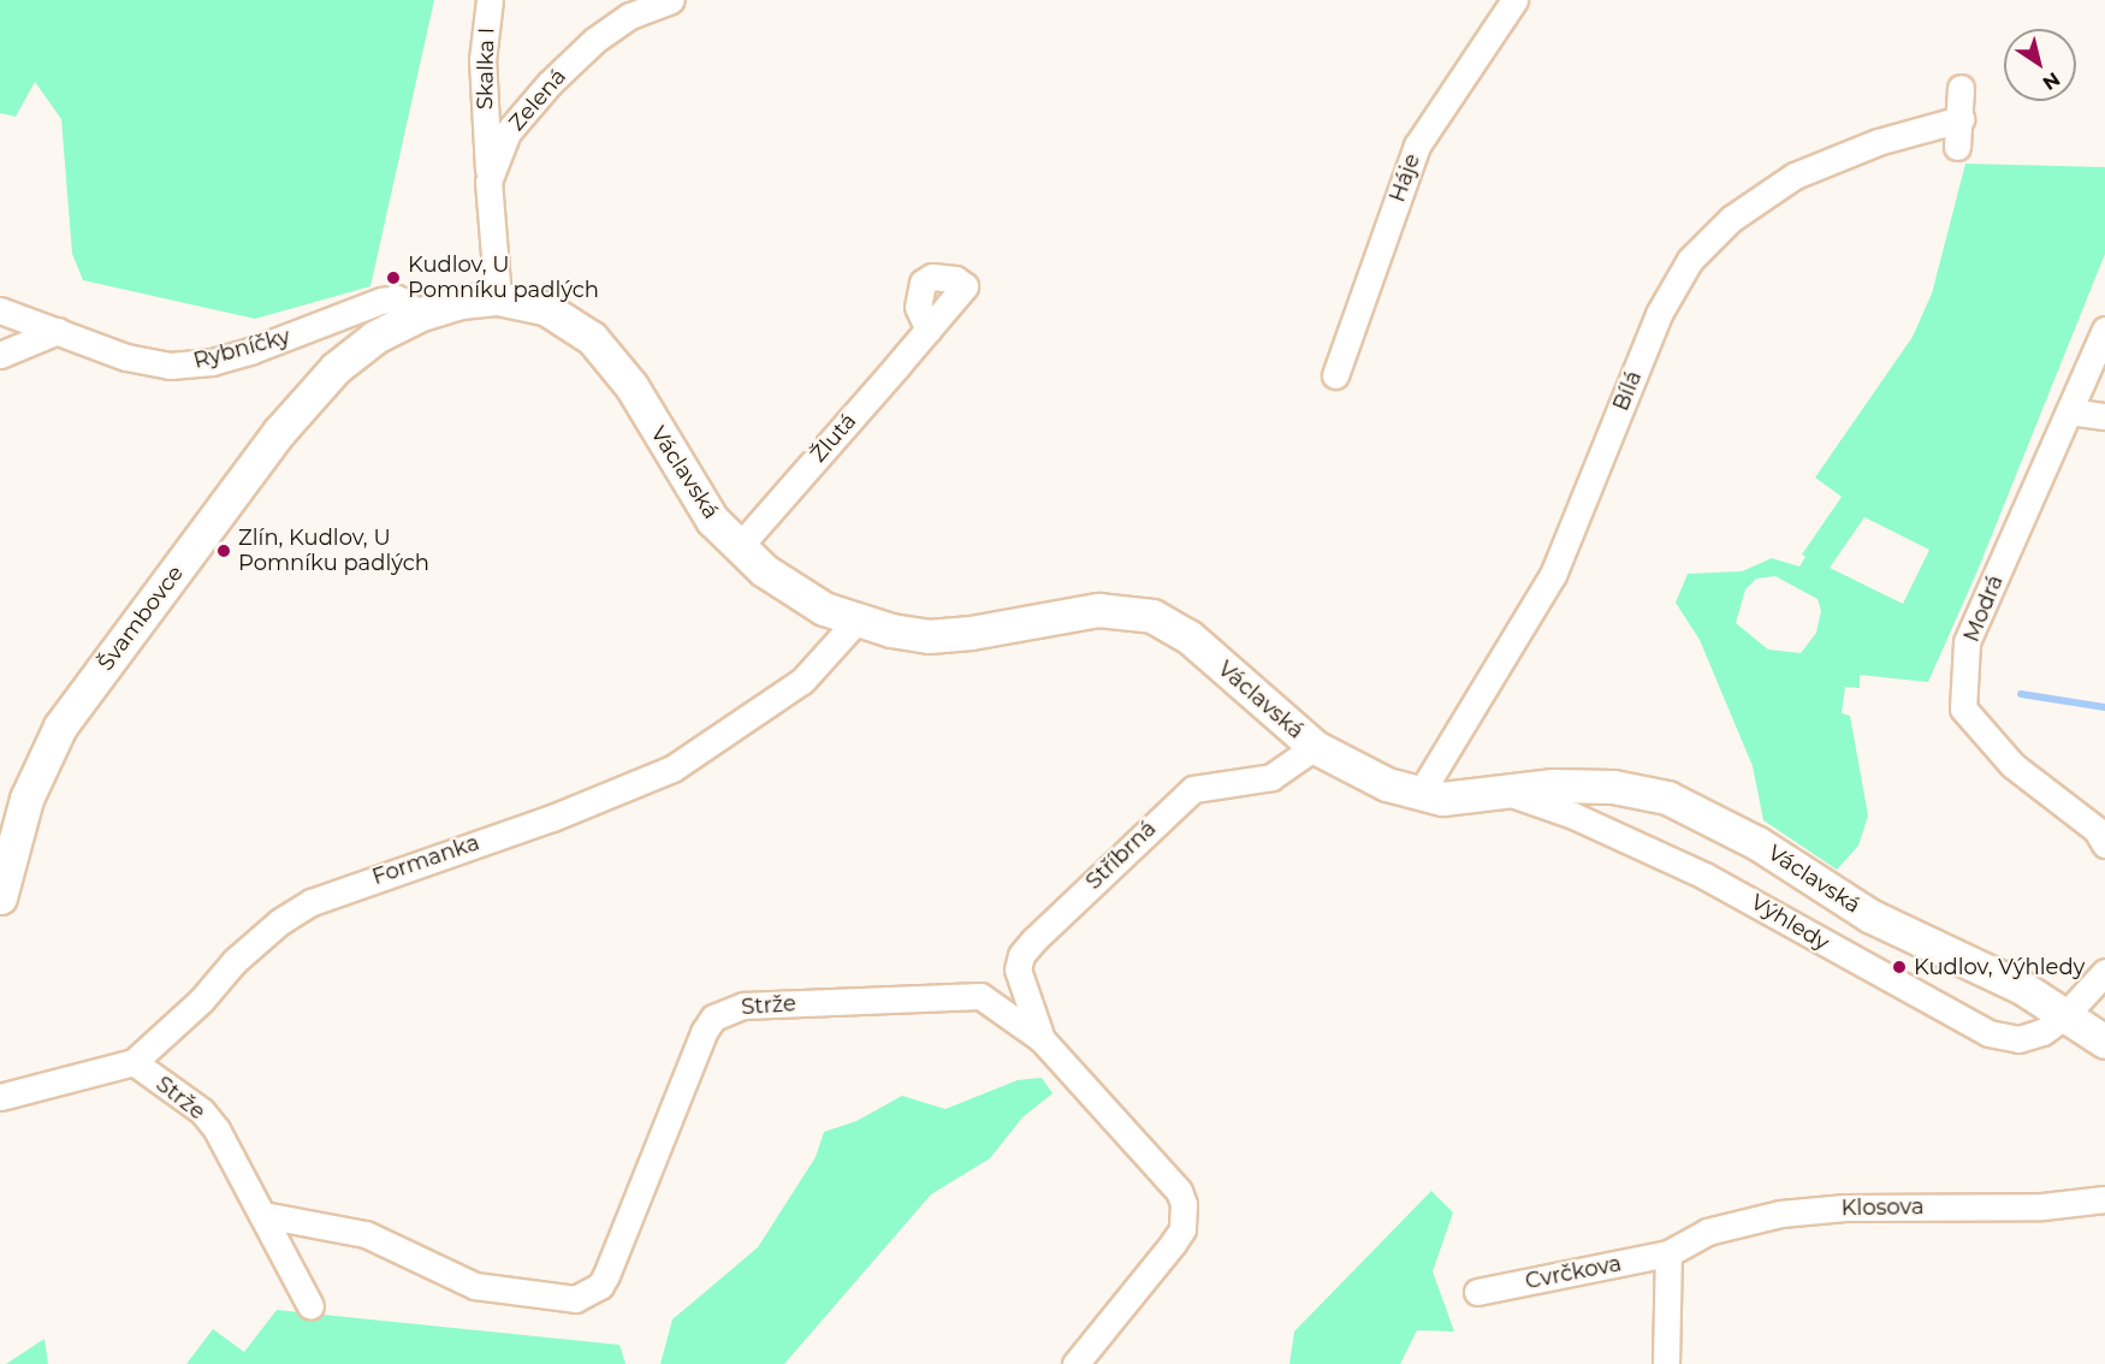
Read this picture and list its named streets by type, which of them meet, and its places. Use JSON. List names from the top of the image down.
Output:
{
  "streets": {
    "street": [
      "Skalka I",
      "Zelená",
      "Háje",
      "Rybníčky",
      "Bílá",
      "Žlutá",
      "Václavská",
      "Modrá",
      "Švambovce",
      "Stříbrná",
      "Formanka",
      "Výhledy",
      "Strže",
      "Klosova",
      "Cvrčkova"
    ]
  },
  "crossings": [
    ["Skalka I", "Zelená"],
    ["Zelená", "Václavská"],
    ["Rybníčky", "Václavská"],
    ["Rybníčky", "Švambovce"],
    ["Bílá", "Václavská"],
    ["Žlutá", "Václavská"],
    ["Václavská", "Švambovce"],
    ["Václavská", "Stříbrná"],
    ["Václavská", "Formanka"],
    ["Václavská", "Výhledy"],
    ["Stříbrná", "Strže"],
    ["Formanka", "Strže"],
    ["Klosova", "Cvrčkova"]
  ],
  "places": ["Kudlov, U Pomníku padlých", "Zlín, Kudlov, U Pomníku padlých", "Kudlov, Výhledy"],
  "north": "bottom right"
}
